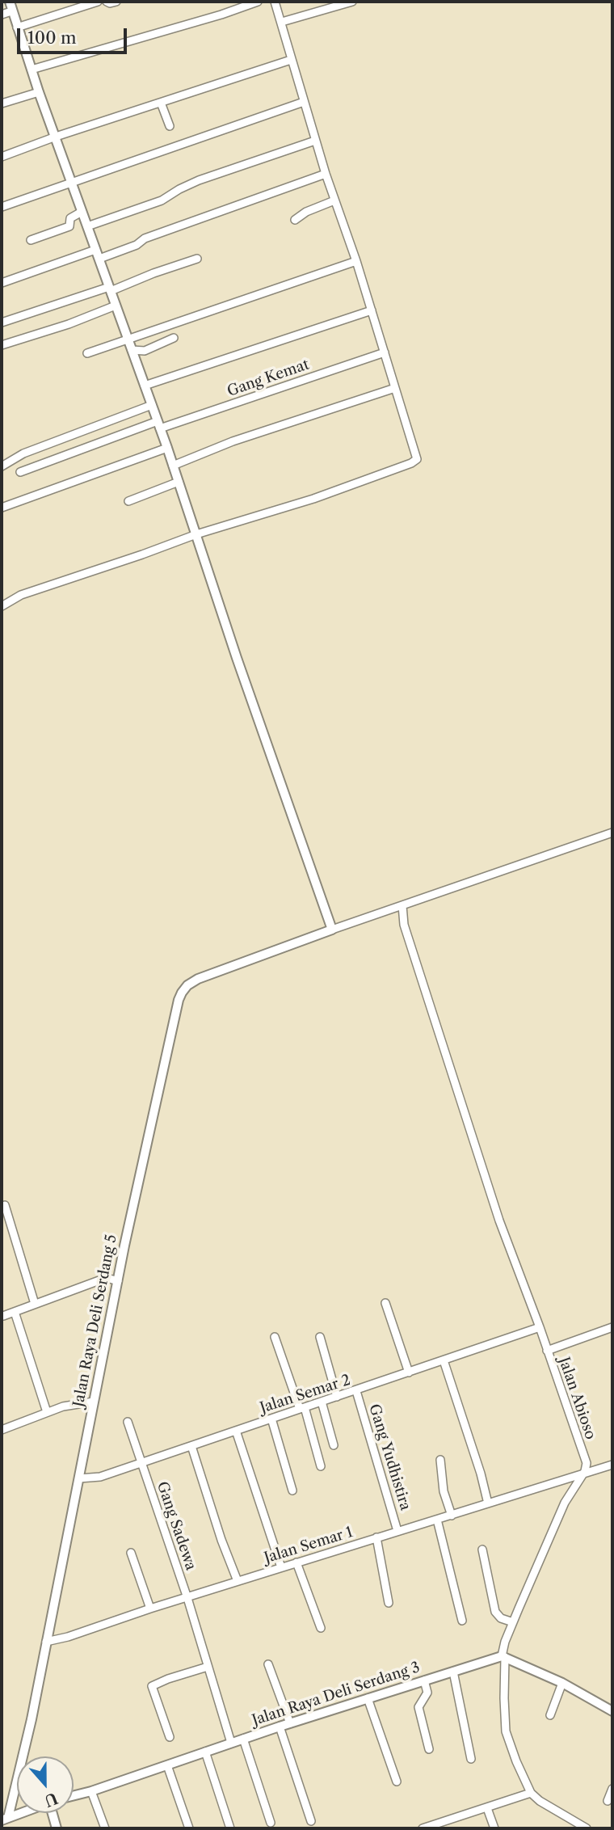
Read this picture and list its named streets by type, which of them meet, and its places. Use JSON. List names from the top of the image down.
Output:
{
  "streets": {
    "street": [
      "Gang Kemat",
      "Jalan Raya Deli Serdang 5",
      "Jalan Semar 2",
      "Jalan Abioso",
      "Gang Yudhistira",
      "Gang Sadewa",
      "Jalan Semar 1",
      "Jalan Raya Deli Serdang 3"
    ]
  },
  "crossings": [
    ["Jalan Raya Deli Serdang 5", "Jalan Semar 2"],
    ["Jalan Raya Deli Serdang 5", "Jalan Semar 1"],
    ["Jalan Semar 2", "Jalan Abioso"],
    ["Jalan Semar 2", "Gang Yudhistira"],
    ["Jalan Semar 2", "Gang Sadewa"],
    ["Jalan Abioso", "Jalan Semar 1"],
    ["Gang Yudhistira", "Jalan Semar 1"],
    ["Gang Sadewa", "Jalan Semar 1"],
    ["Gang Sadewa", "Jalan Raya Deli Serdang 3"]
  ],
  "scale_bar": "100 m",
  "north": "bottom"
}
